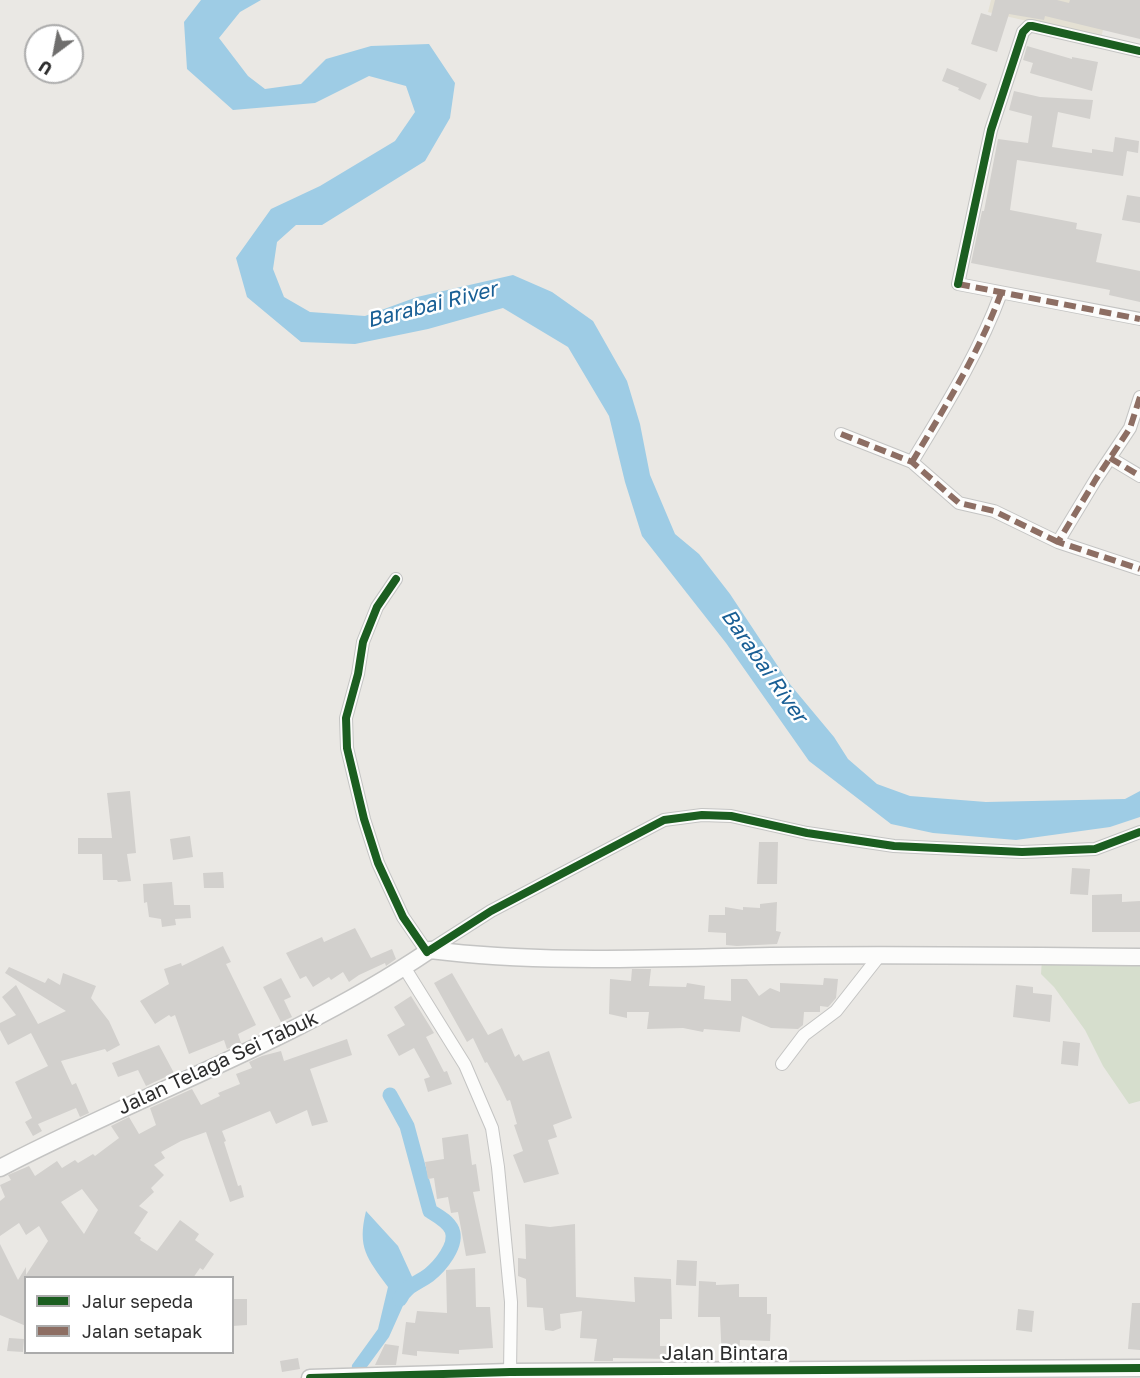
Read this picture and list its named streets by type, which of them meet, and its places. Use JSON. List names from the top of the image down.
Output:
{
  "streets": {
    "main road": ["Jalan Telaga Sei Tabuk", "Jalan Bintara"]
  },
  "water": ["Barabai River"],
  "legend": ["Jalur sepeda", "Jalan setapak"],
  "north": "bottom left"
}
